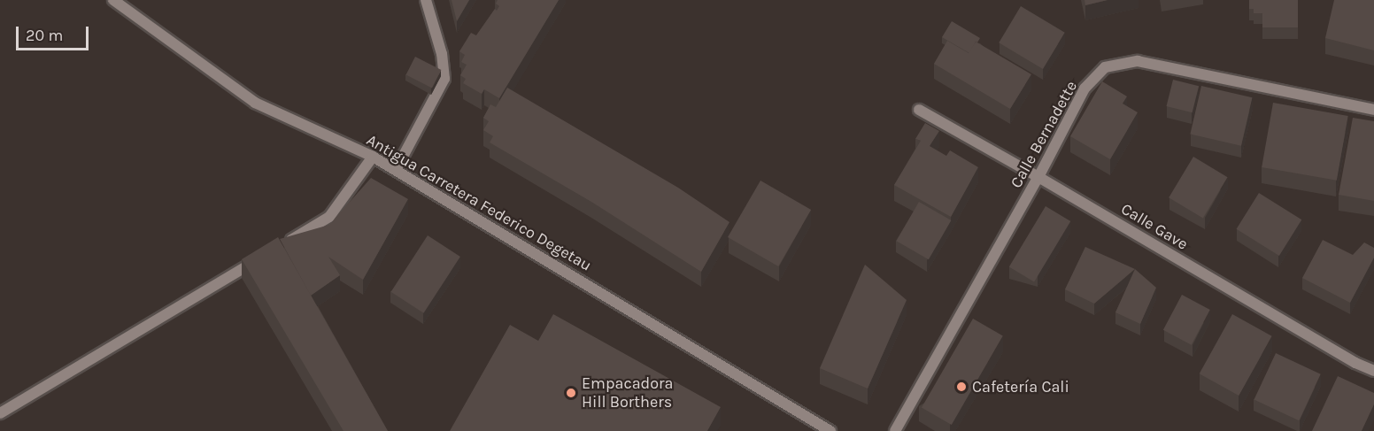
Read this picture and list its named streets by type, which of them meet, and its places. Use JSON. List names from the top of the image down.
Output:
{
  "streets": {
    "street": ["Calle Bernadette", "Antigua Carretera Federico Degetau", "Calle Gave"]
  },
  "crossings": [
    ["Calle Bernadette", "Calle Gave"]
  ],
  "places": ["Cafetería Cali", "Empacadora Hill Borthers"],
  "scale_bar": "20 m"
}
